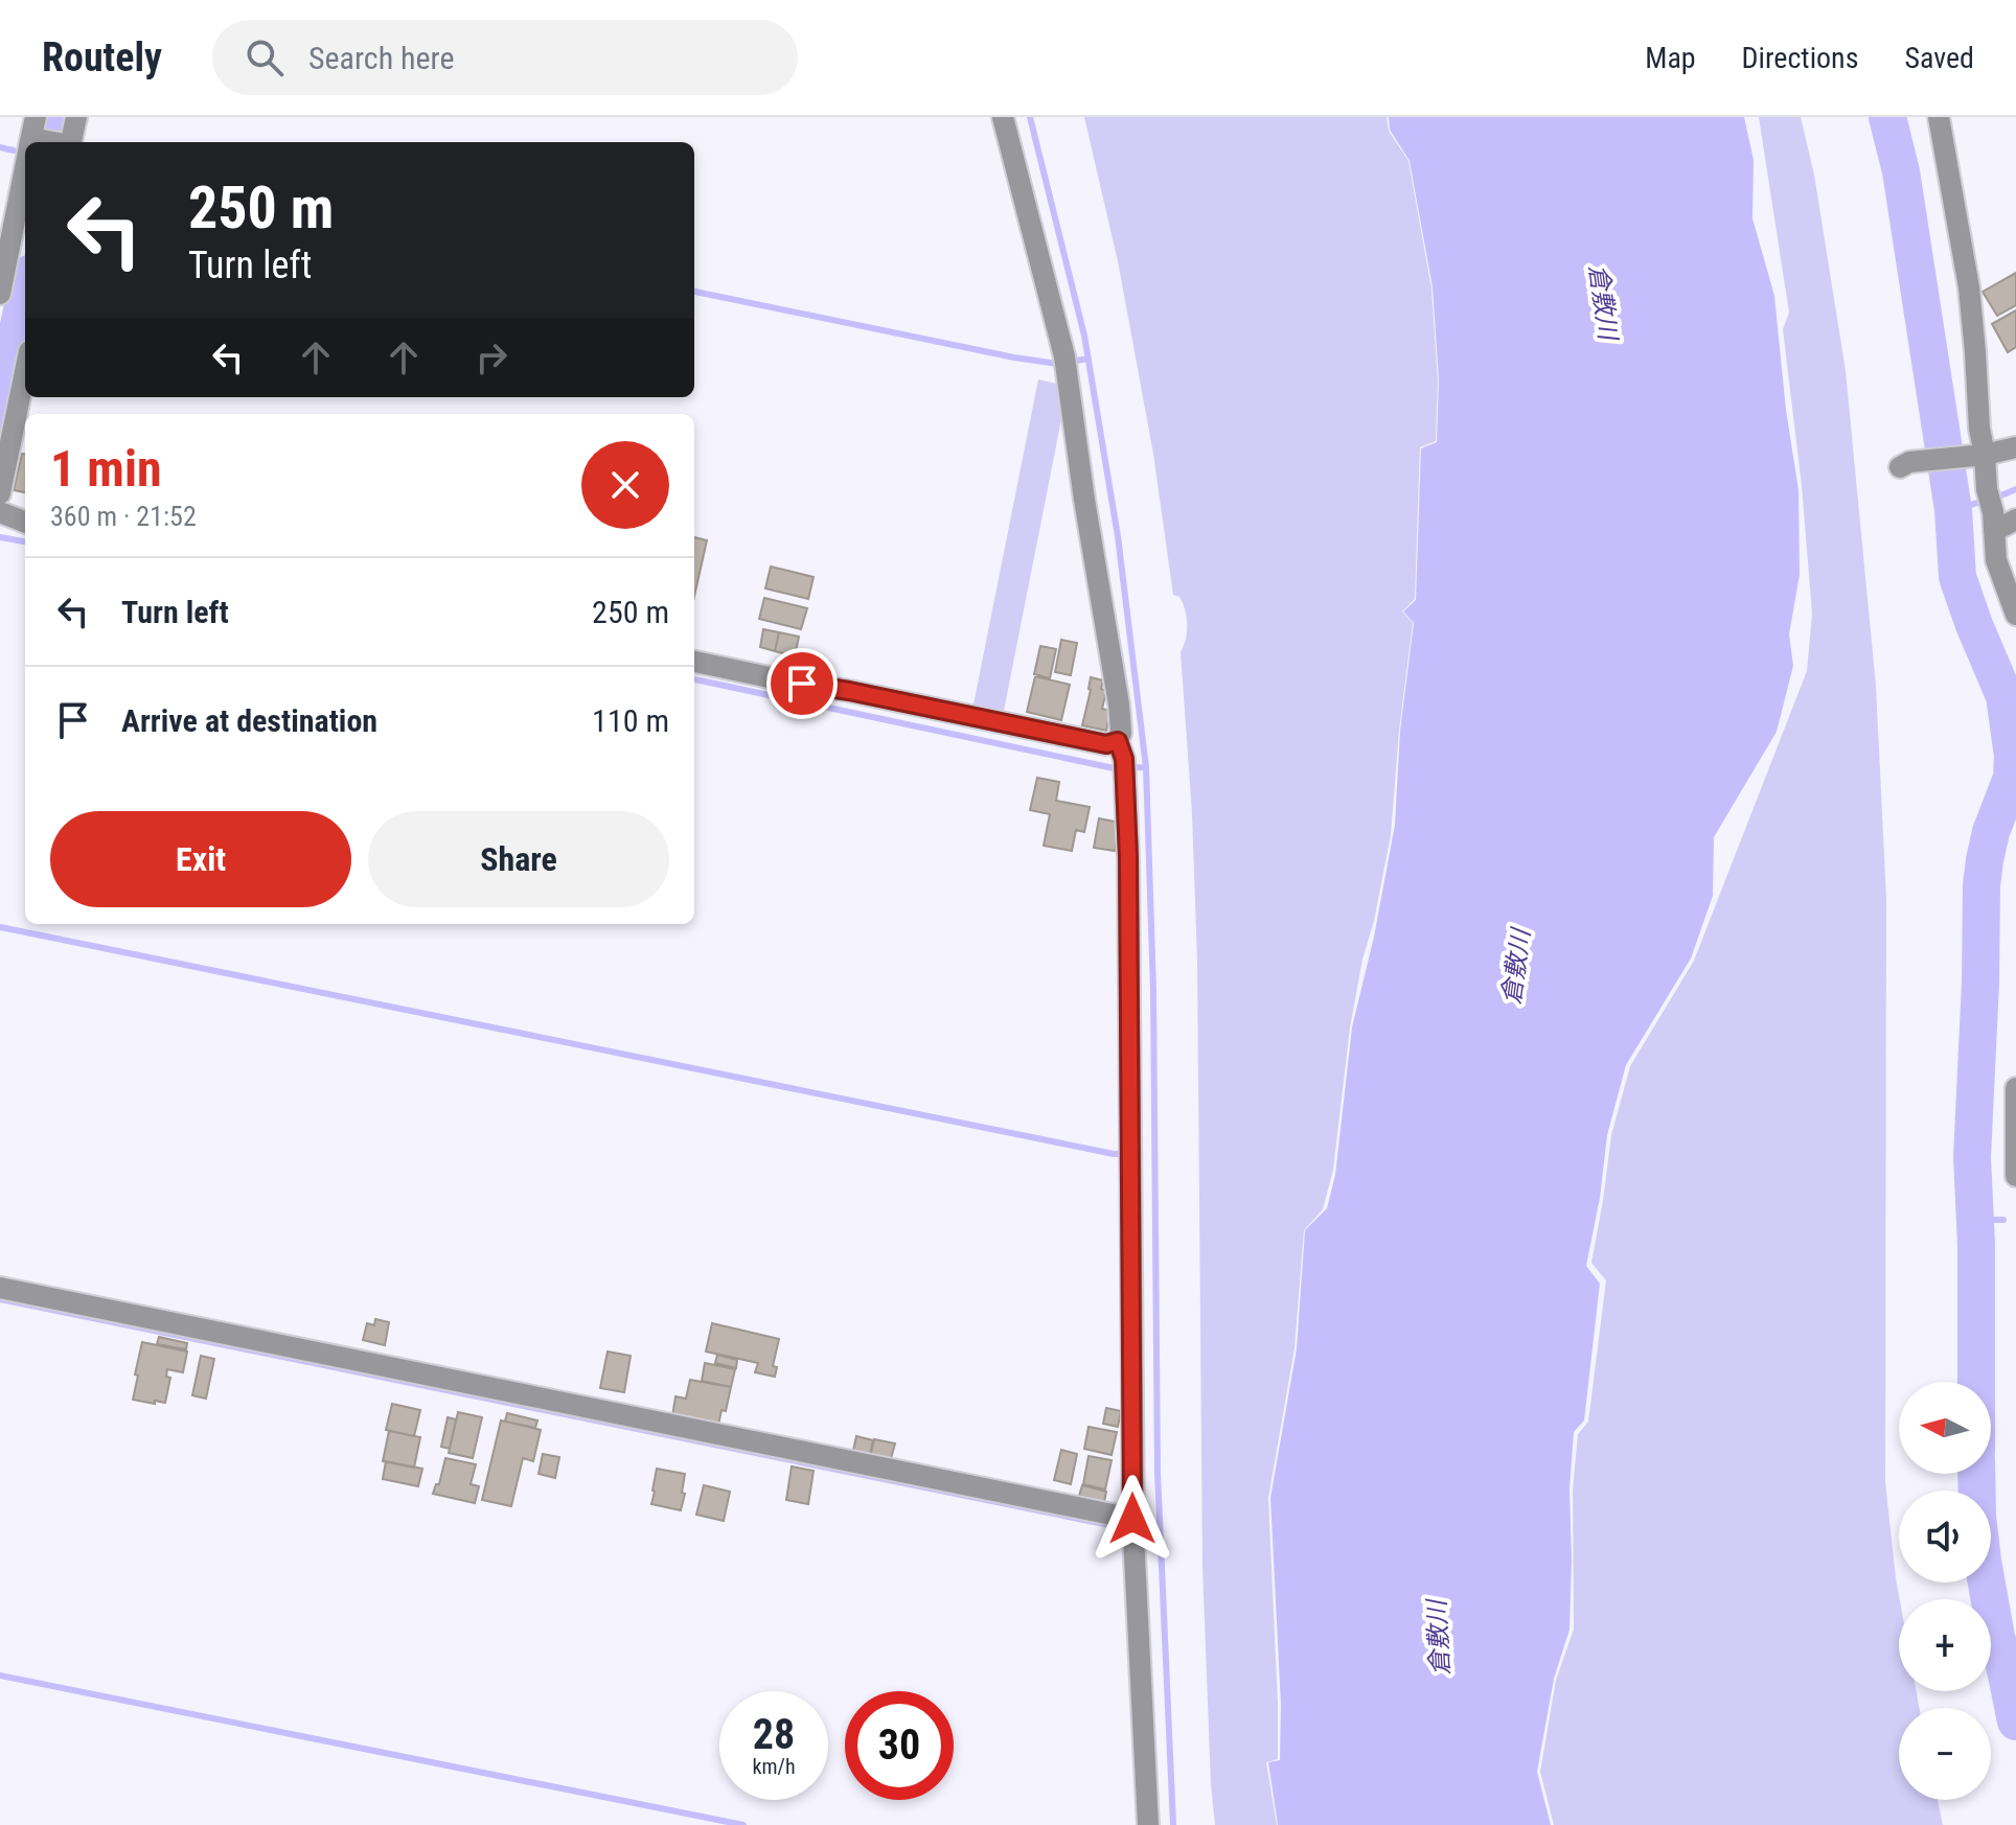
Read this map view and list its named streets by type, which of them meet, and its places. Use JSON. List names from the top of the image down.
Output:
{
  "water": ["倉敷川"],
  "north": "left",
  "page": {
    "header": "Routely",
    "search": "Search here",
    "nav": ["Map", "Directions", "Saved"],
    "turn": ["250 m", "Turn left"],
    "heading": ["1 min", "360 m · 21:52"],
    "list": [
      {
        "name": "Turn left",
        "value": "250 m"
      },
      {
        "name": "Arrive at destination",
        "value": "110 m"
      }
    ],
    "buttons": ["Exit", "Share"],
    "map_buttons": ["+", "−"],
    "speed": "28 km/h",
    "limit": "30"
  }
}
